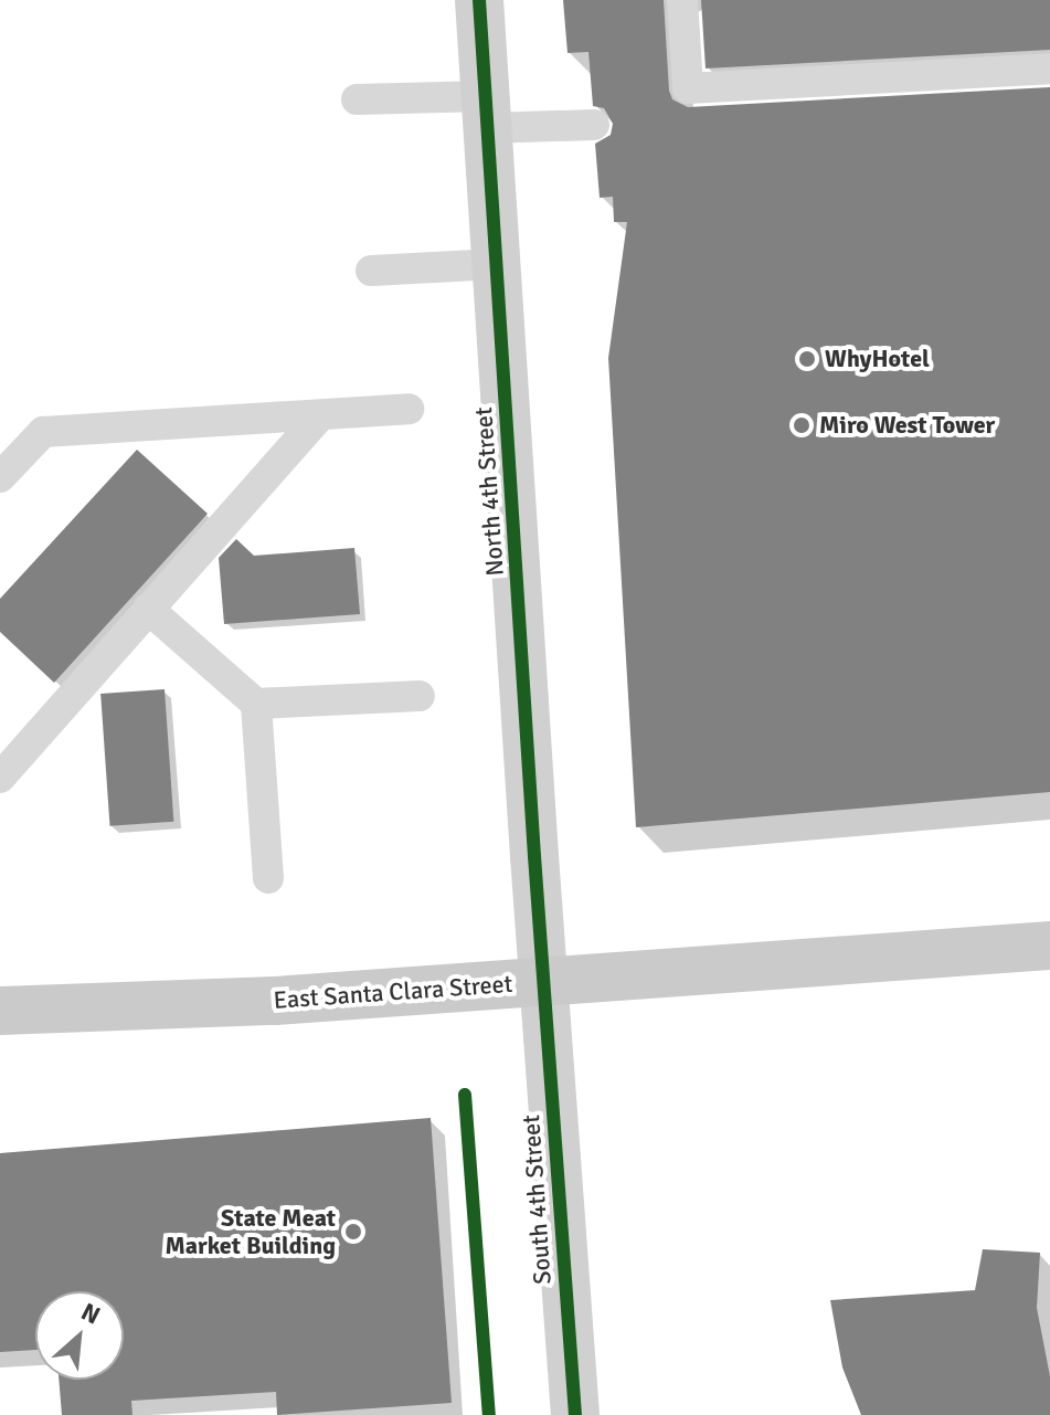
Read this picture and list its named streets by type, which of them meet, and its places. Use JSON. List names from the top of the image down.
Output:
{
  "streets": {
    "main road": ["North 4th Street", "East Santa Clara Street", "South 4th Street"]
  },
  "crossings": [
    ["North 4th Street", "East Santa Clara Street"],
    ["North 4th Street", "South 4th Street"],
    ["East Santa Clara Street", "South 4th Street"]
  ],
  "places": ["WhyHotel", "Miro West Tower", "State Meat Market Building"],
  "north": "top right"
}
